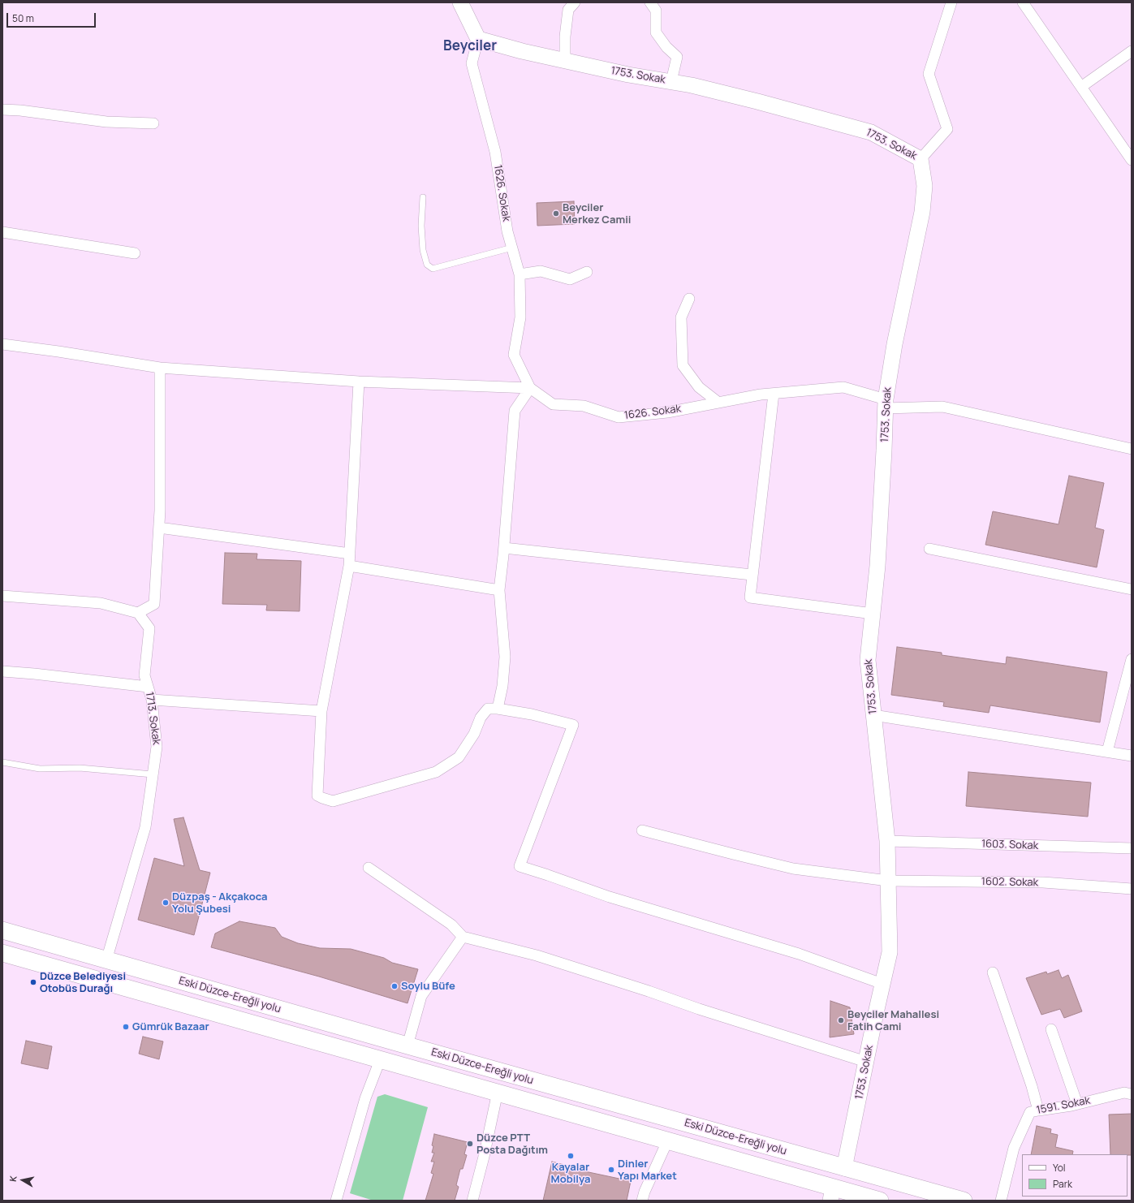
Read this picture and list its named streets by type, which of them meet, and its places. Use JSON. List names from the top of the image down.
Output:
{
  "streets": {
    "main road": ["Eski Düzce-Ereğli yolu"],
    "street": [
      "1753. Sokak",
      "1626. Sokak",
      "1713. Sokak",
      "1603. Sokak",
      "1602. Sokak",
      "1591. Sokak"
    ]
  },
  "crossings": [
    ["1753. Sokak", "1626. Sokak"],
    ["1753. Sokak", "1603. Sokak"],
    ["1753. Sokak", "1602. Sokak"],
    ["1753. Sokak", "Eski Düzce-Ereğli yolu"],
    ["1713. Sokak", "Eski Düzce-Ereğli yolu"]
  ],
  "districts": ["Beyciler"],
  "places": [
    "Beyciler Merkez Camii",
    "Düzpaş - Akçakoca Yolu Şubesi",
    "Düzce Belediyesi Otobüs Durağı",
    "Soylu Büfe",
    "Beyciler Mahallesi Fatih Cami",
    "Gümrük Bazaar",
    "Düzce PTT Posta Dağıtım",
    "Kayalar Mobilya",
    "Dinler Yapı Market"
  ],
  "legend": ["Yol", "Park"],
  "scale_bar": "50 m",
  "north": "left"
}
